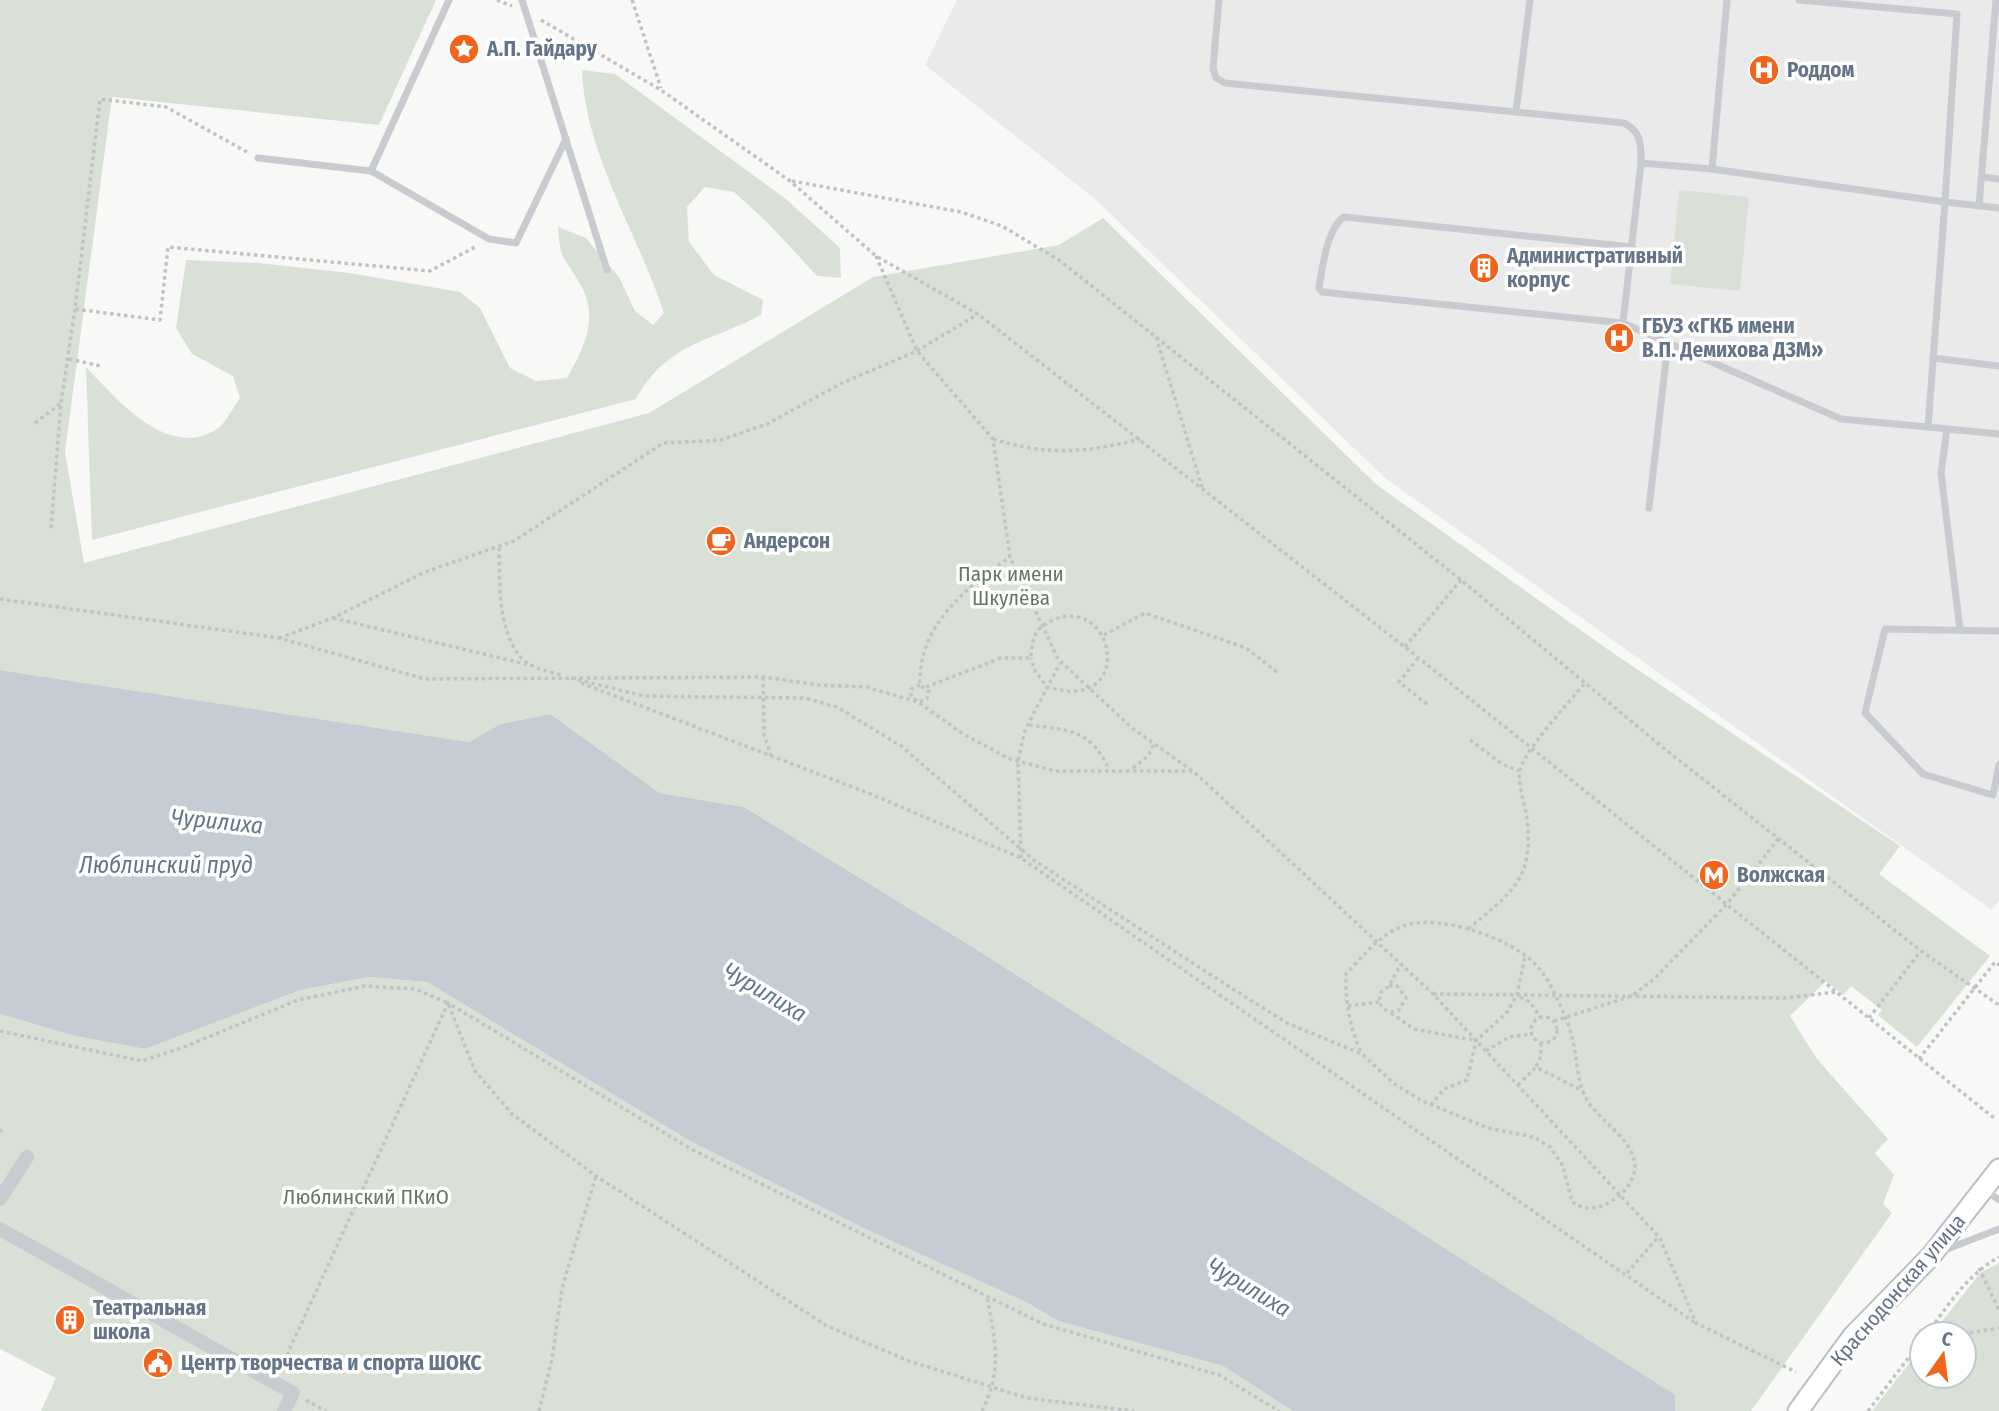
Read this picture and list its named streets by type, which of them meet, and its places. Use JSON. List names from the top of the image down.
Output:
{
  "streets": {
    "main road": ["Краснодонская улица"]
  },
  "water": ["Чурилиха", "Люблинский пруд"],
  "parks": ["Парк имени Шкулёва", "Люблинский ПКиО"],
  "places": {
    "place": ["А.П. Гайдару"],
    "hospital": ["Роддом", "ГБУЗ «ГКБ имени В.П. Демихова ДЗМ»"],
    "building": ["Административный корпус", "Театральная школа"],
    "cafe": ["Андерсон"],
    "metro station": ["Волжская"],
    "public building": ["Центр творчества и спорта ШОКС"]
  },
  "north": "top"
}
